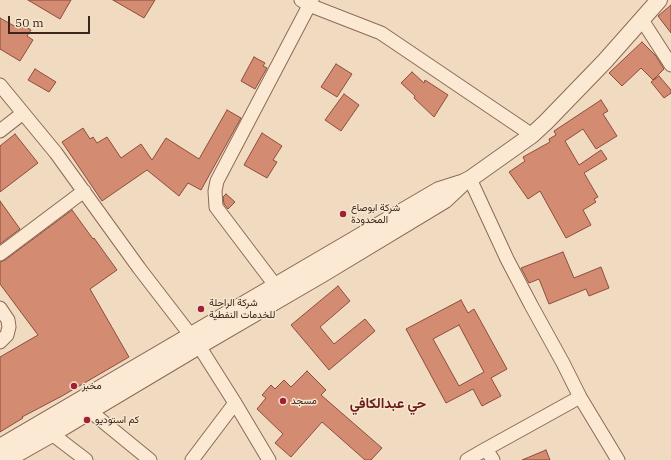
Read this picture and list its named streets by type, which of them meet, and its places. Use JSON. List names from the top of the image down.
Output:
{
  "districts": ["حي عبدالكافي"],
  "places": [
    "شركة ابوصاع المحدودة",
    "شركة الراحلة للخدمات النفطية",
    "مخبز",
    "مسجد",
    "كم استوديو"
  ],
  "scale_bar": "50 m"
}
